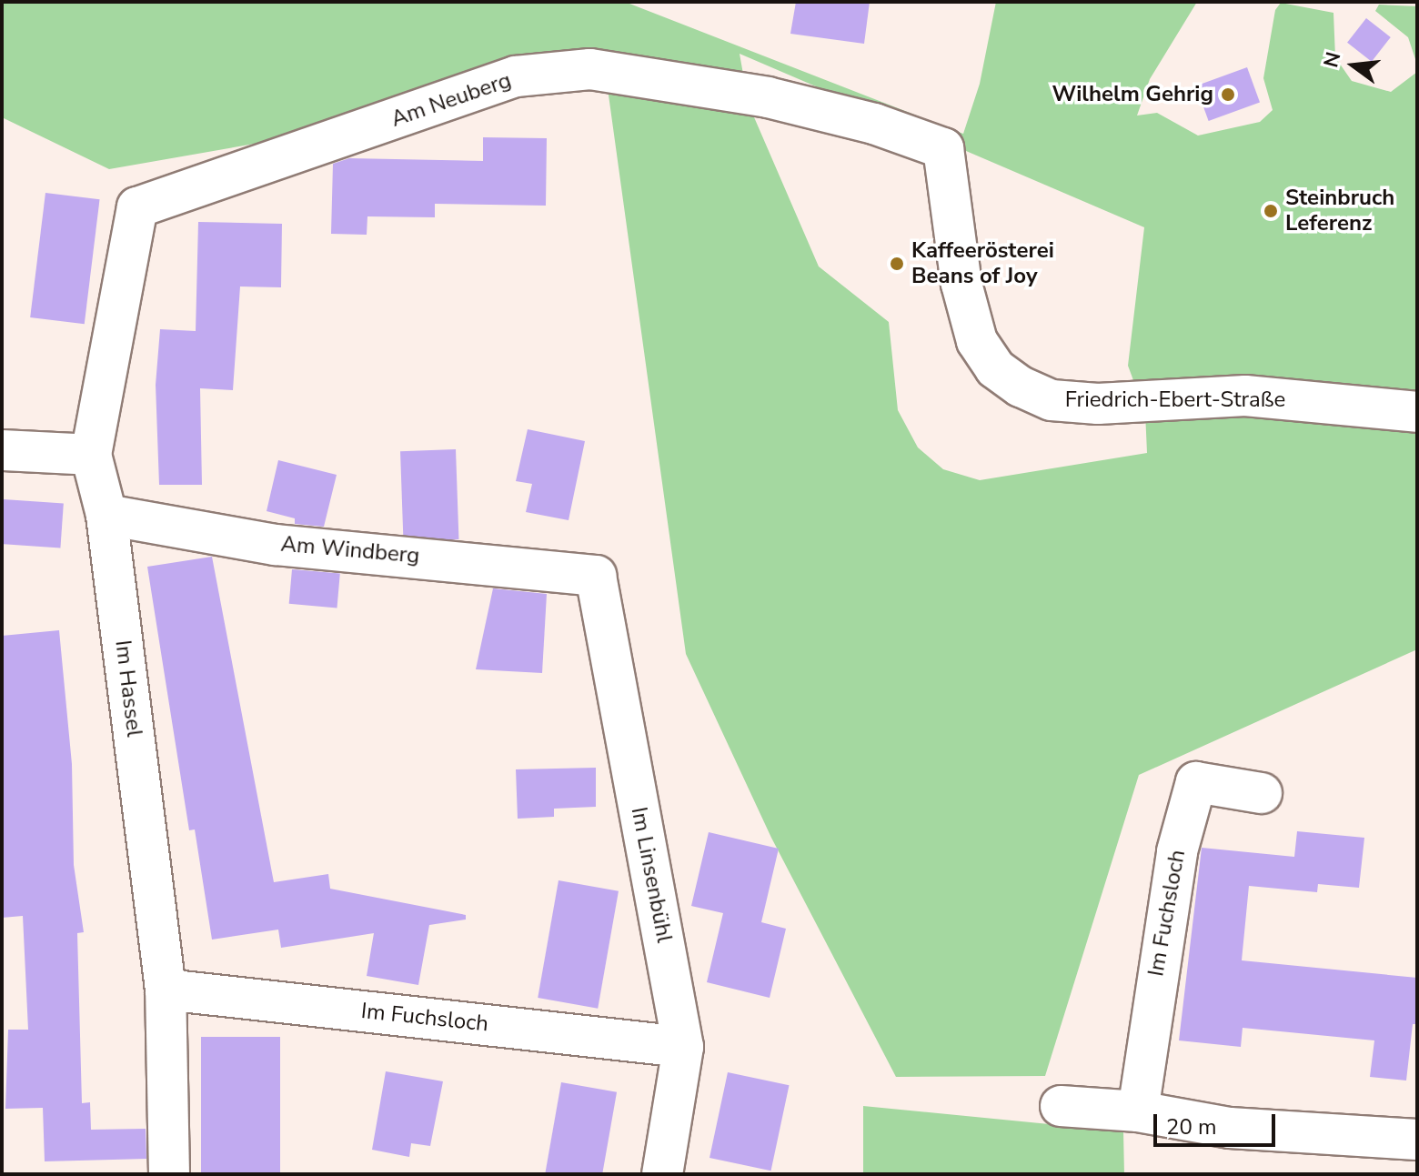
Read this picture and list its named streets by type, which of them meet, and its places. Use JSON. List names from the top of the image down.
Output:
{
  "streets": {
    "street": [
      "Am Neuberg",
      "Friedrich-Ebert-Straße",
      "Am Windberg",
      "Im Hassel",
      "Im Linsenbühl",
      "Im Fuchsloch"
    ]
  },
  "crossings": [
    ["Am Neuberg", "Friedrich-Ebert-Straße"],
    ["Am Neuberg", "Im Hassel"],
    ["Am Windberg", "Im Hassel"],
    ["Am Windberg", "Im Linsenbühl"],
    ["Im Hassel", "Im Fuchsloch"],
    ["Im Linsenbühl", "Im Fuchsloch"]
  ],
  "places": ["Wilhelm Gehrig", "Steinbruch Leferenz", "Kaffeerösterei Beans of Joy"],
  "scale_bar": "20 m",
  "north": "left"
}
